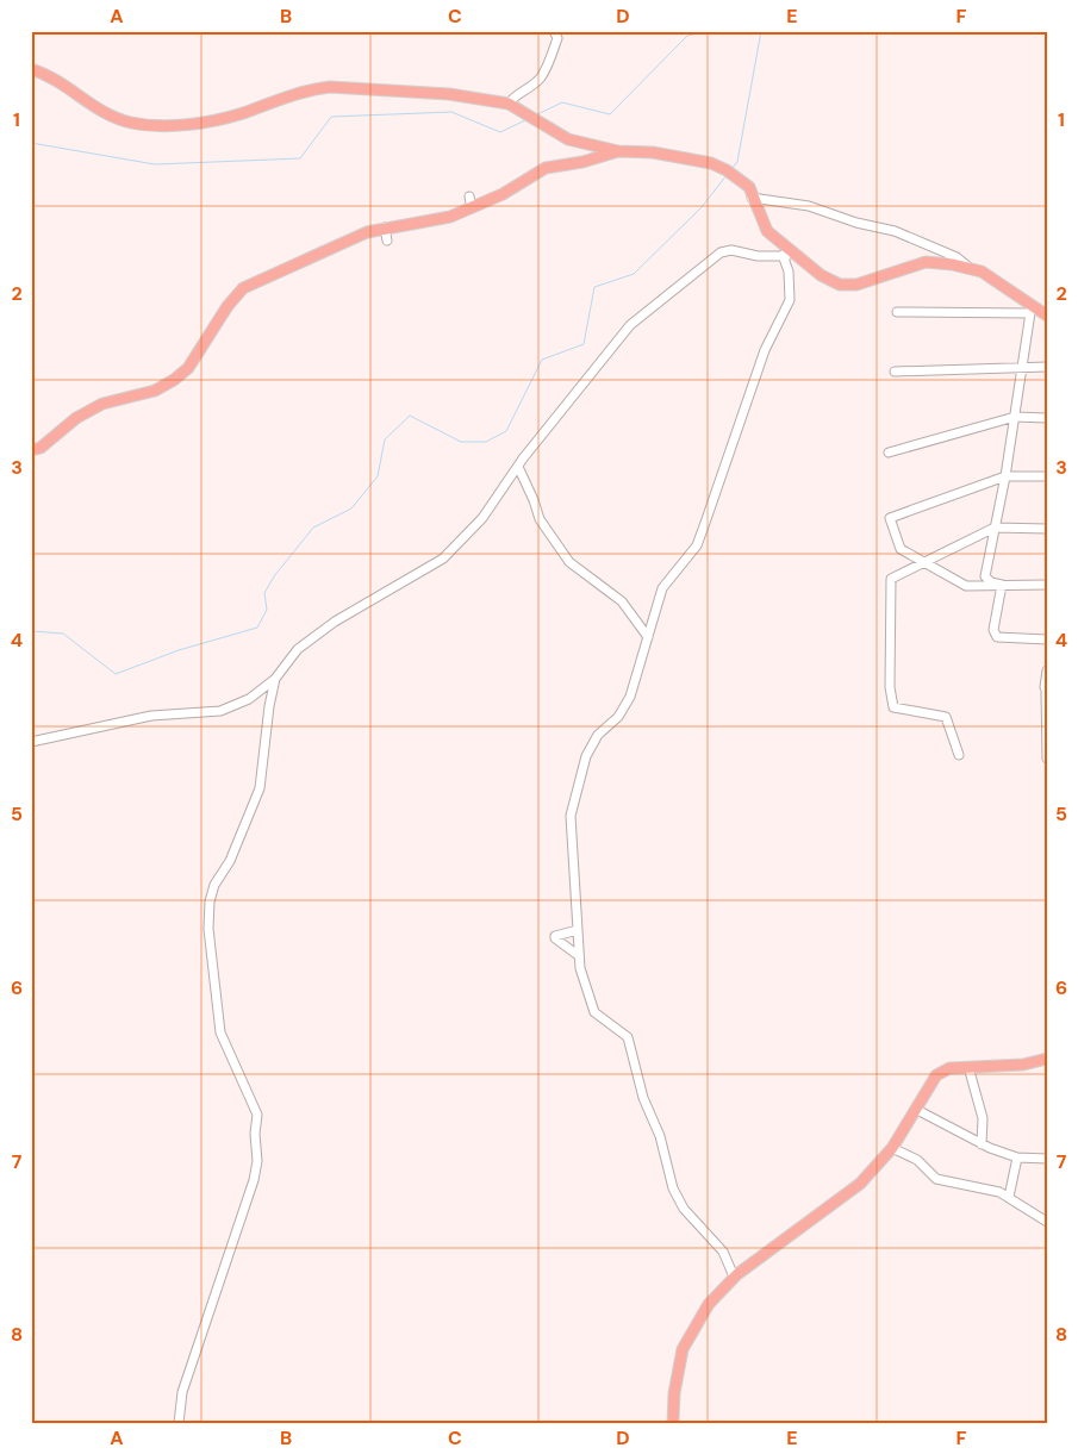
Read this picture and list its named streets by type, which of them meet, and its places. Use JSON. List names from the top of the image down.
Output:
{
  "grid": {
    "columns": [
      "A",
      "B",
      "C",
      "D",
      "E",
      "F"
    ],
    "rows": [
      "1",
      "2",
      "3",
      "4",
      "5",
      "6",
      "7",
      "8"
    ]
  }
}
